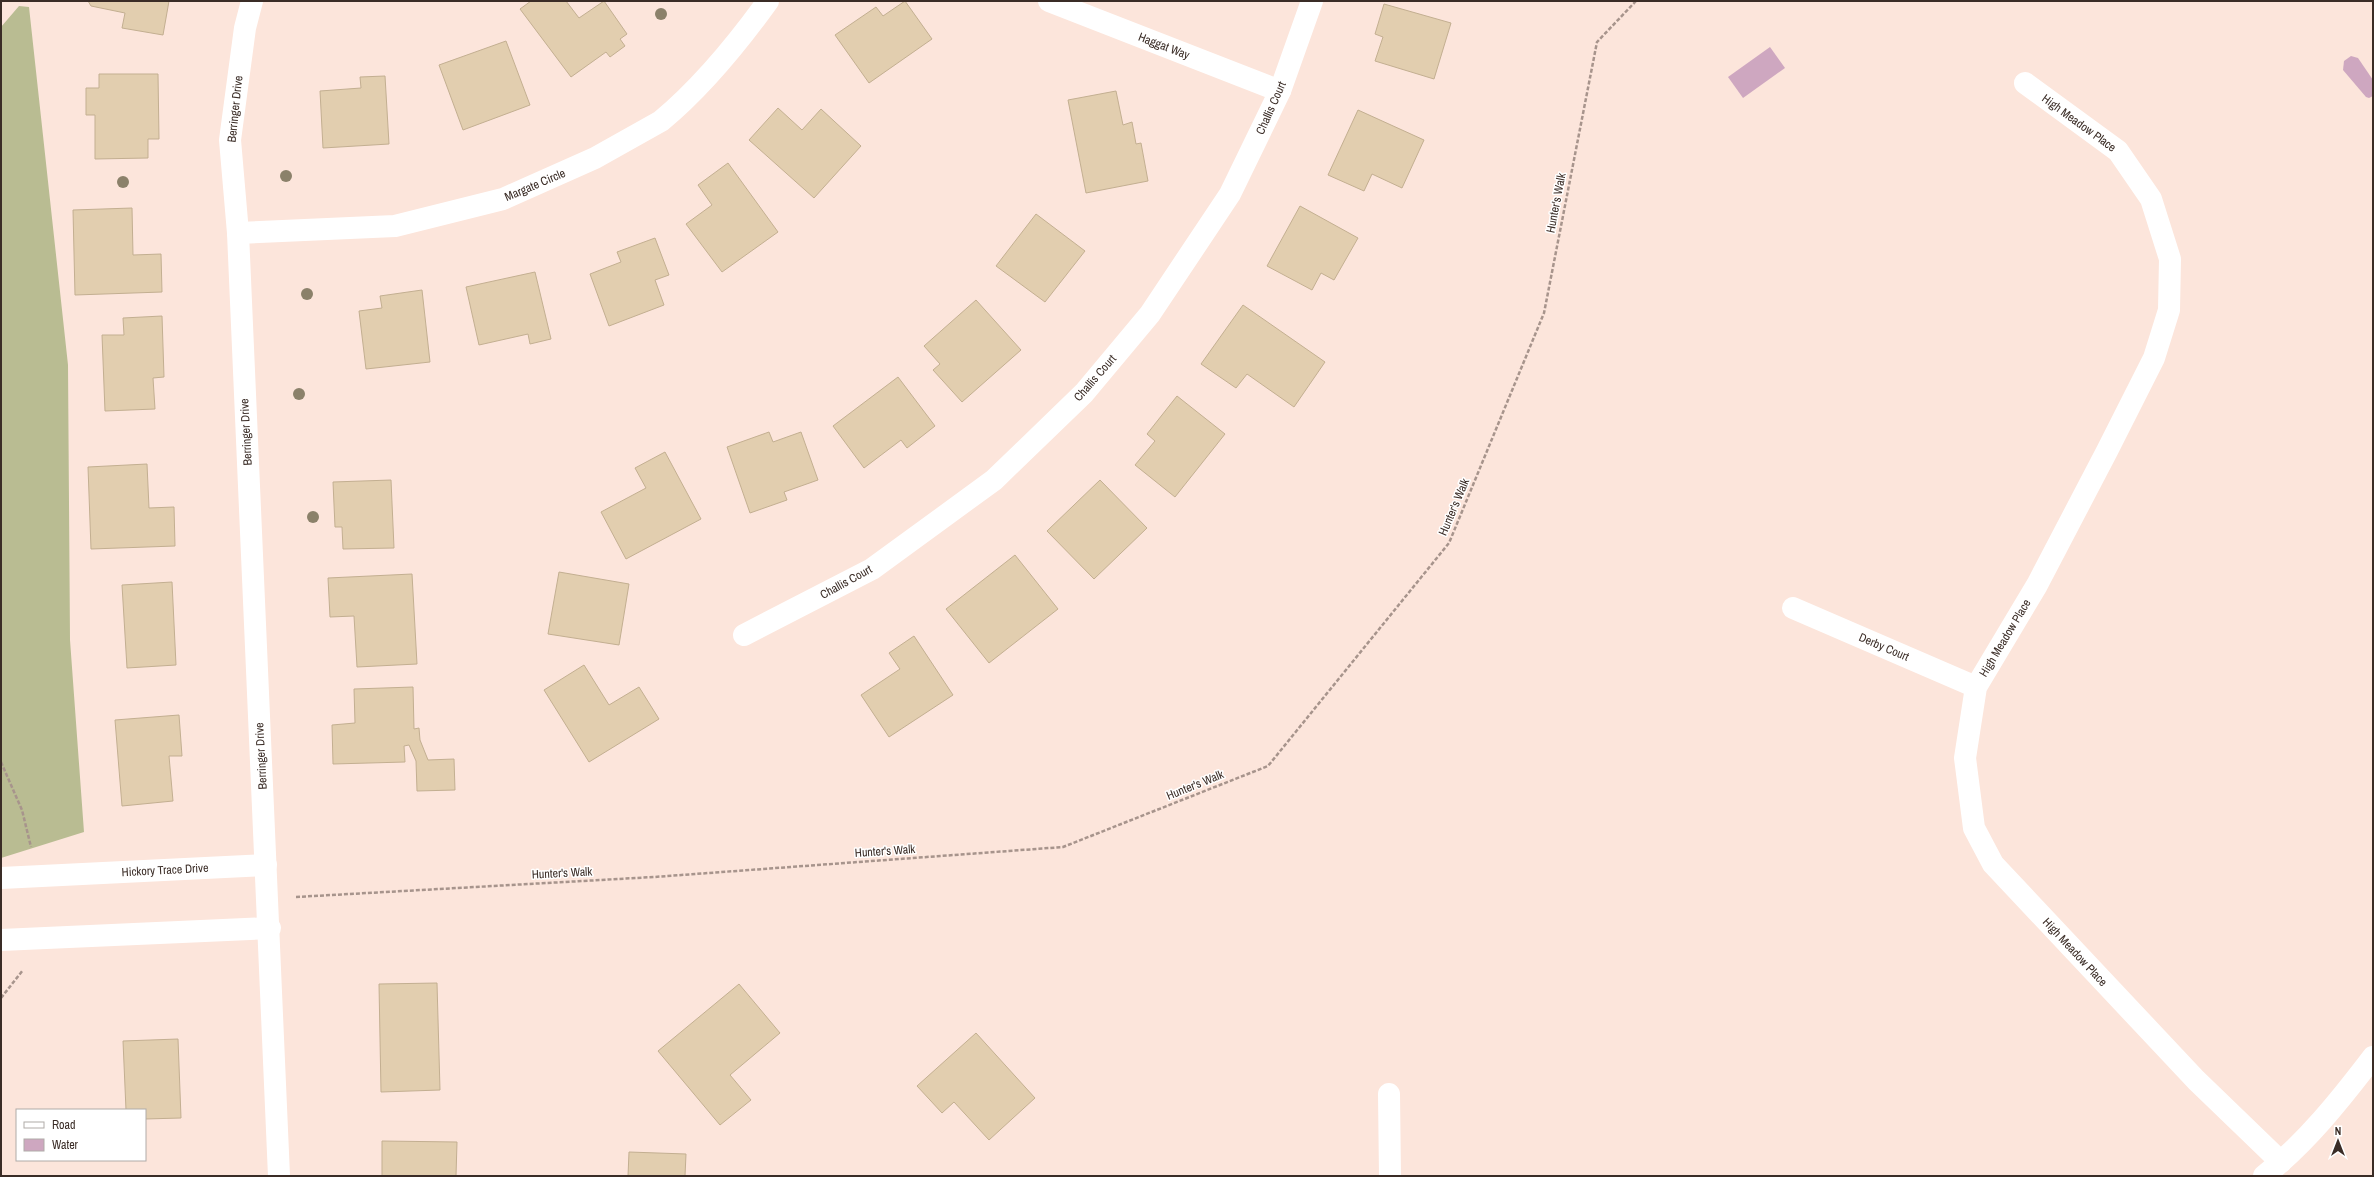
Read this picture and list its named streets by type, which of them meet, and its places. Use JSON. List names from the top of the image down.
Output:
{
  "streets": {
    "street": [
      "Haggat Way",
      "Challis Court",
      "Berringer Drive",
      "High Meadow Place",
      "Margate Circle",
      "Derby Court",
      "Hickory Trace Drive"
    ],
    "path": ["Hunter's Walk"]
  },
  "crossings": [
    ["Haggat Way", "Challis Court"],
    ["Berringer Drive", "Margate Circle"],
    ["Berringer Drive", "Hickory Trace Drive"],
    ["High Meadow Place", "Derby Court"]
  ],
  "legend": ["Road", "Water"],
  "north": "top"
}
